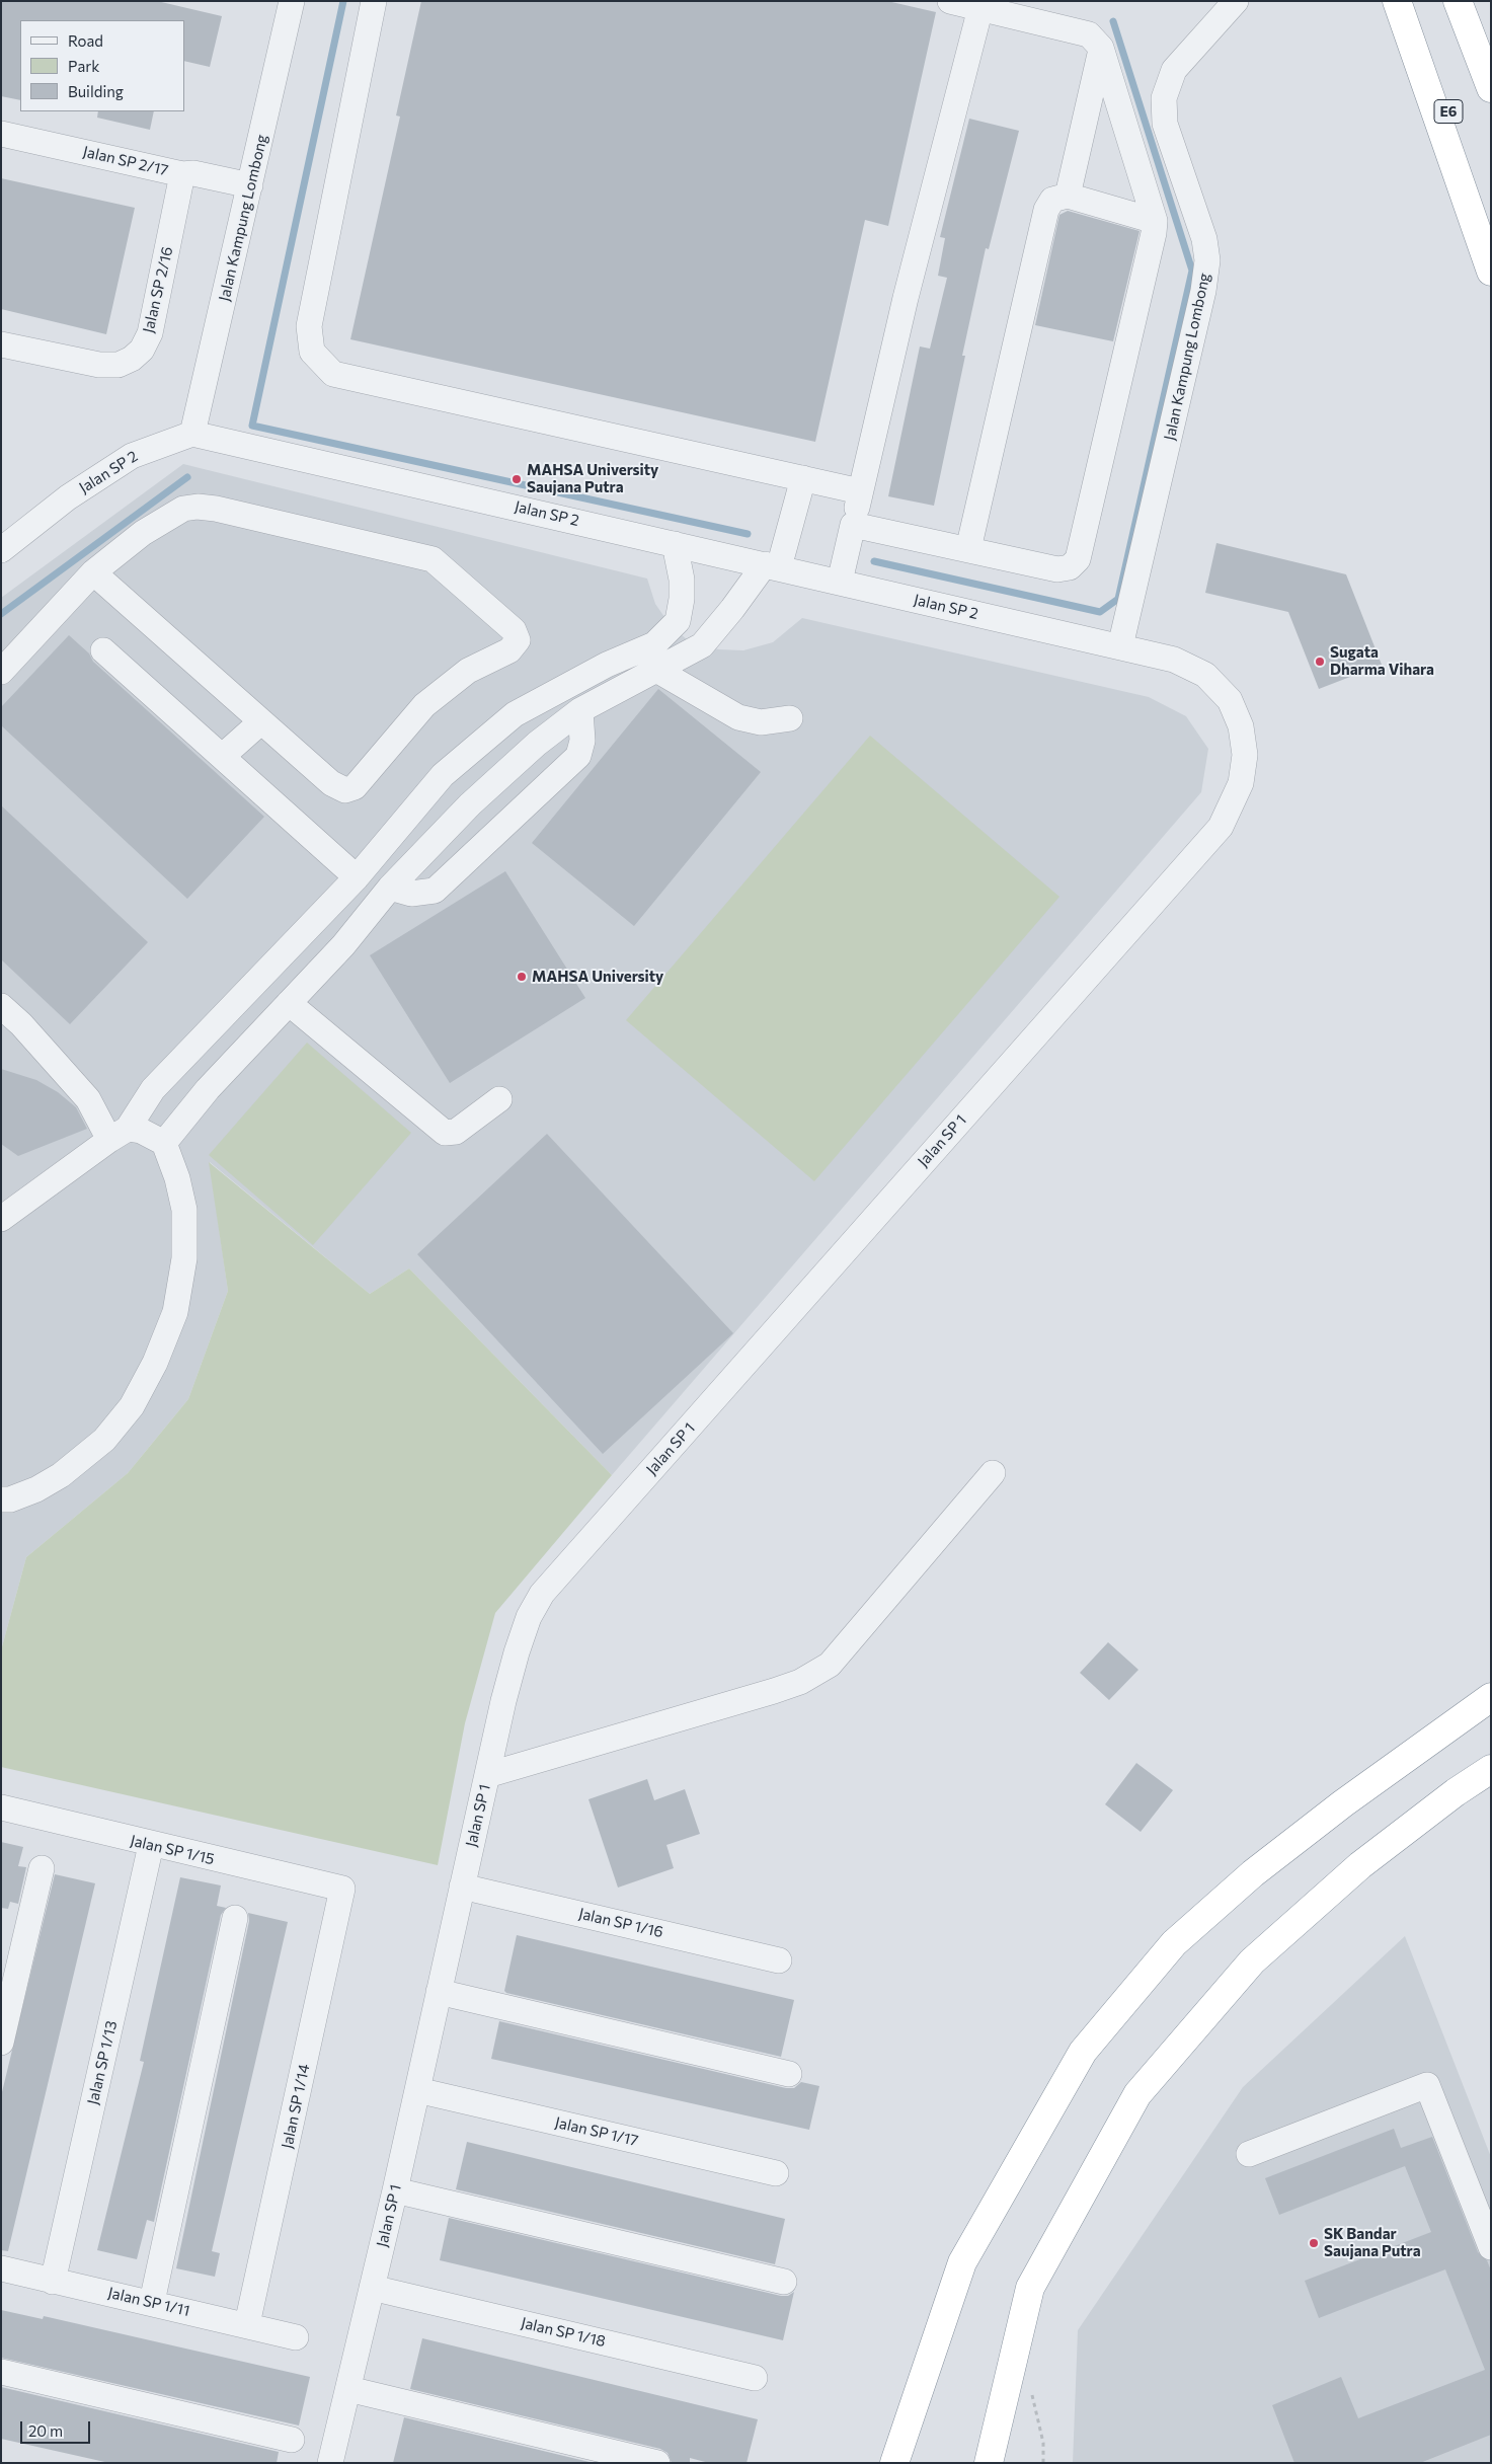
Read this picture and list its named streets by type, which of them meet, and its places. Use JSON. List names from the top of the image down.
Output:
{
  "streets": {
    "highway": ["E6"],
    "street": [
      "Jalan SP 2/17",
      "Jalan Kampung Lombong",
      "Jalan SP 2/16",
      "Jalan SP 2",
      "Jalan SP 1",
      "Jalan SP 1/15",
      "Jalan SP 1/16",
      "Jalan SP 1/13",
      "Jalan SP 1/14",
      "Jalan SP 1/17",
      "Jalan SP 1/11",
      "Jalan SP 1/18"
    ]
  },
  "crossings": [
    ["Jalan SP 2/17", "Jalan Kampung Lombong"],
    ["Jalan SP 2/17", "Jalan SP 2/16"],
    ["Jalan Kampung Lombong", "Jalan SP 2"],
    ["Jalan Kampung Lombong", "Jalan SP 1"],
    ["Jalan SP 2", "Jalan SP 1"],
    ["Jalan SP 1", "Jalan SP 1/16"],
    ["Jalan SP 1", "Jalan SP 1/17"],
    ["Jalan SP 1", "Jalan SP 1/18"],
    ["Jalan SP 1/15", "Jalan SP 1/13"],
    ["Jalan SP 1/15", "Jalan SP 1/14"],
    ["Jalan SP 1/13", "Jalan SP 1/11"],
    ["Jalan SP 1/14", "Jalan SP 1/11"]
  ],
  "places": [
    "MAHSA University Saujana Putra",
    "Sugata Dharma Vihara",
    "MAHSA University",
    "SK Bandar Saujana Putra"
  ],
  "legend": ["Road", "Park", "Building"],
  "scale_bar": "20 m"
}
